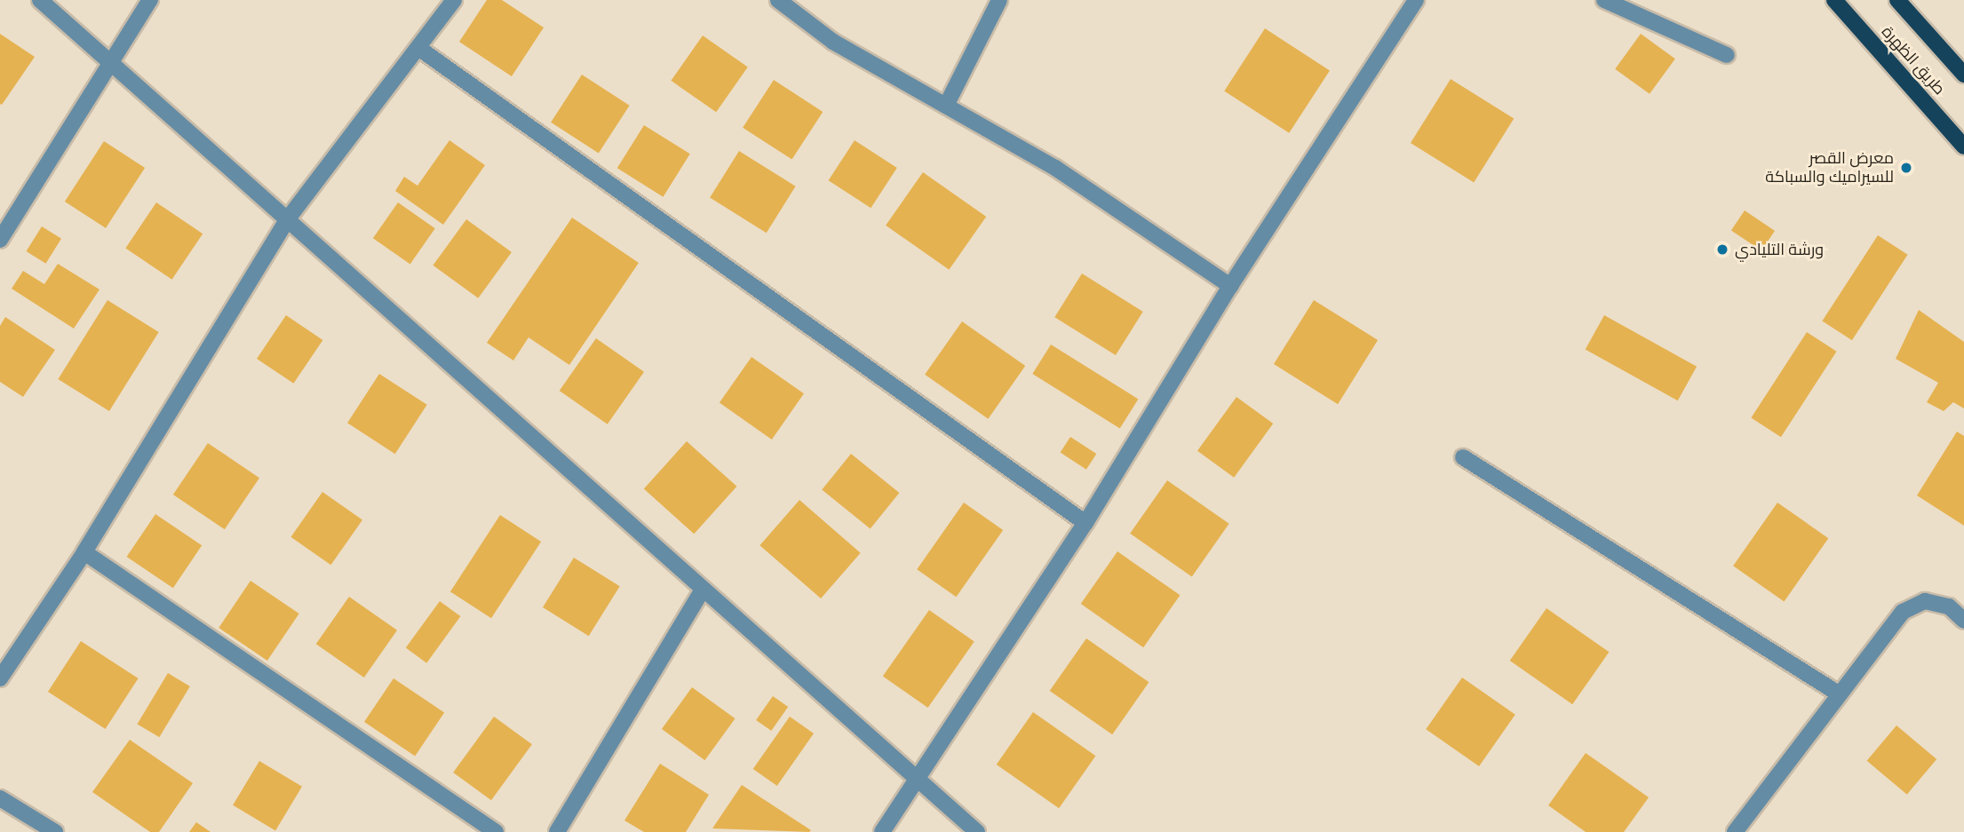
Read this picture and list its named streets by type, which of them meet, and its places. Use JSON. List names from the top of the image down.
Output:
{
  "streets": {
    "main road": ["طريق الظهرة"]
  },
  "places": ["معرض القصر للسيراميك والسباكة", "ورشة التليادي"]
}
